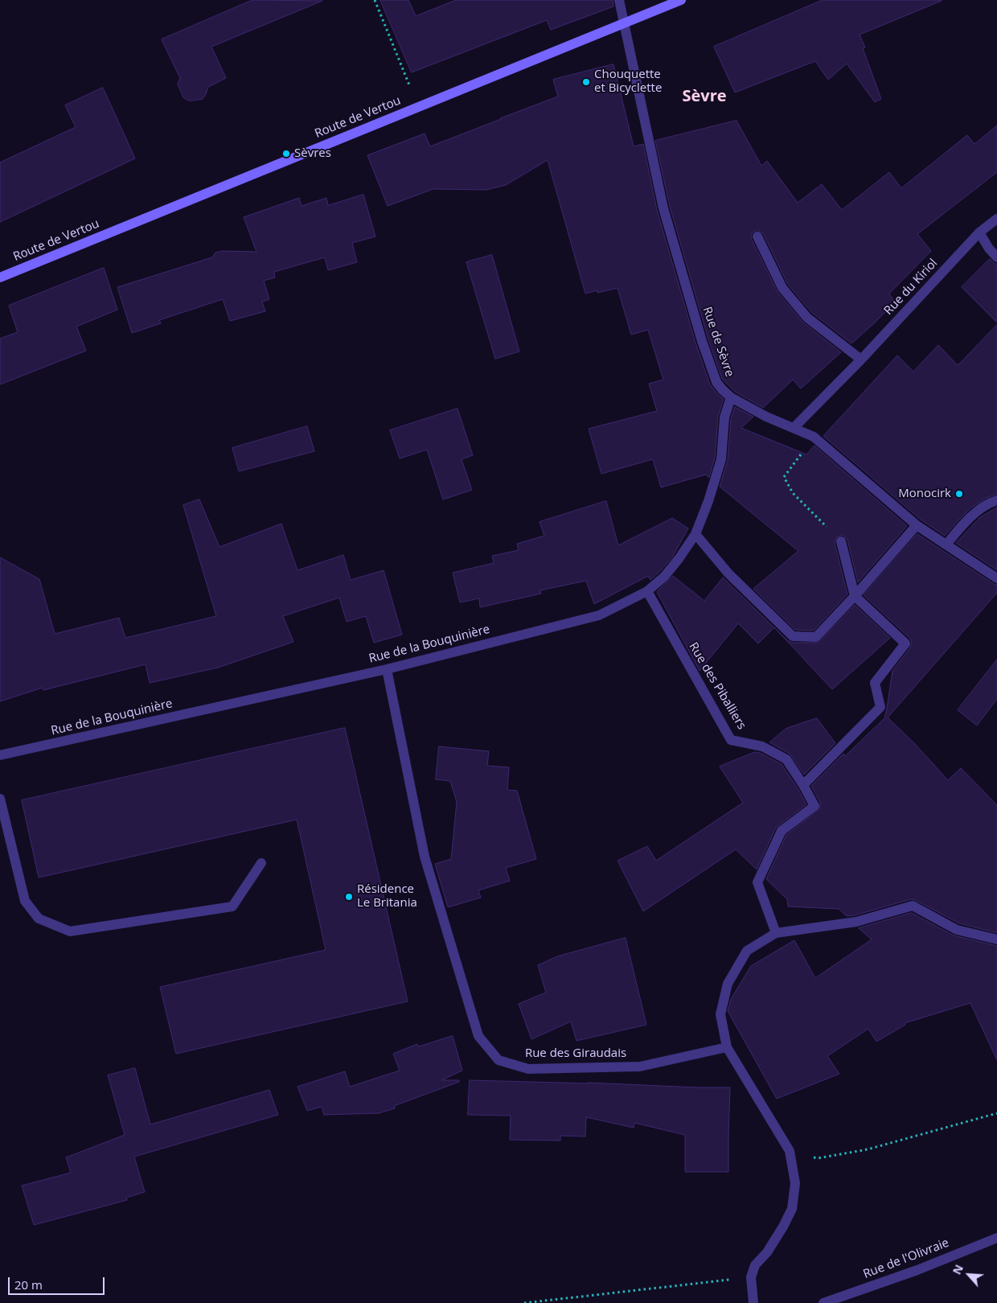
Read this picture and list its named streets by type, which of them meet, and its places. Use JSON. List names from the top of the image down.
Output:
{
  "streets": {
    "main road": ["Route de Vertou"],
    "street": [
      "Rue du Kiriol",
      "Rue de Sèvre",
      "Rue de la Bouquinière",
      "Rue des Piballiers",
      "Rue des Giraudais",
      "Rue de l'Olivraie"
    ]
  },
  "crossings": [
    ["Route de Vertou", "Rue de Sèvre"],
    ["Rue du Kiriol", "Rue de Sèvre"],
    ["Rue de Sèvre", "Rue de la Bouquinière"],
    ["Rue de la Bouquinière", "Rue des Piballiers"],
    ["Rue de la Bouquinière", "Rue des Giraudais"]
  ],
  "districts": ["Sèvre"],
  "places": [
    "Chouquette et Bicyclette",
    "Sèvres",
    "Monocirk",
    "Résidence Le Britania"
  ],
  "scale_bar": "20 m",
  "north": "top left"
}
